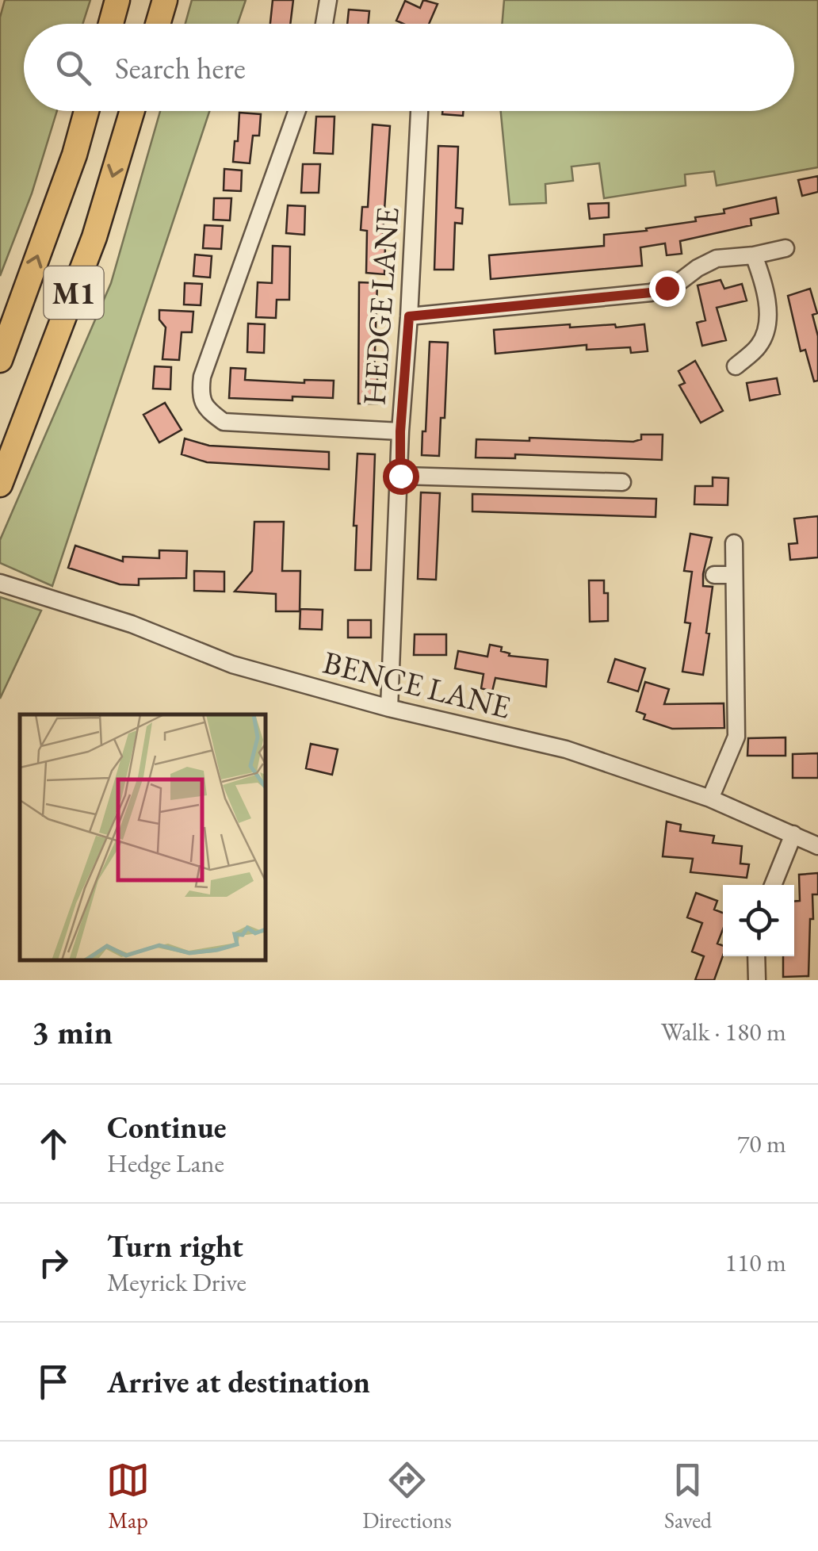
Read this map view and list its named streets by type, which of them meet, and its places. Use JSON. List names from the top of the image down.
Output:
{
  "streets": {
    "highway": ["M1"],
    "street": ["HEDGE LANE", "BENCE LANE"]
  },
  "crossings": [
    ["HEDGE LANE", "BENCE LANE"]
  ],
  "page": {
    "search": "Search here",
    "heading": ["3 min", "Walk · 180 m"],
    "list": [
      ["Continue", "Hedge Lane", "70 m"],
      ["Turn right", "Meyrick Drive", "110 m"],
      "Arrive at destination"
    ],
    "nav": ["Map", "Directions", "Saved"]
  }
}
